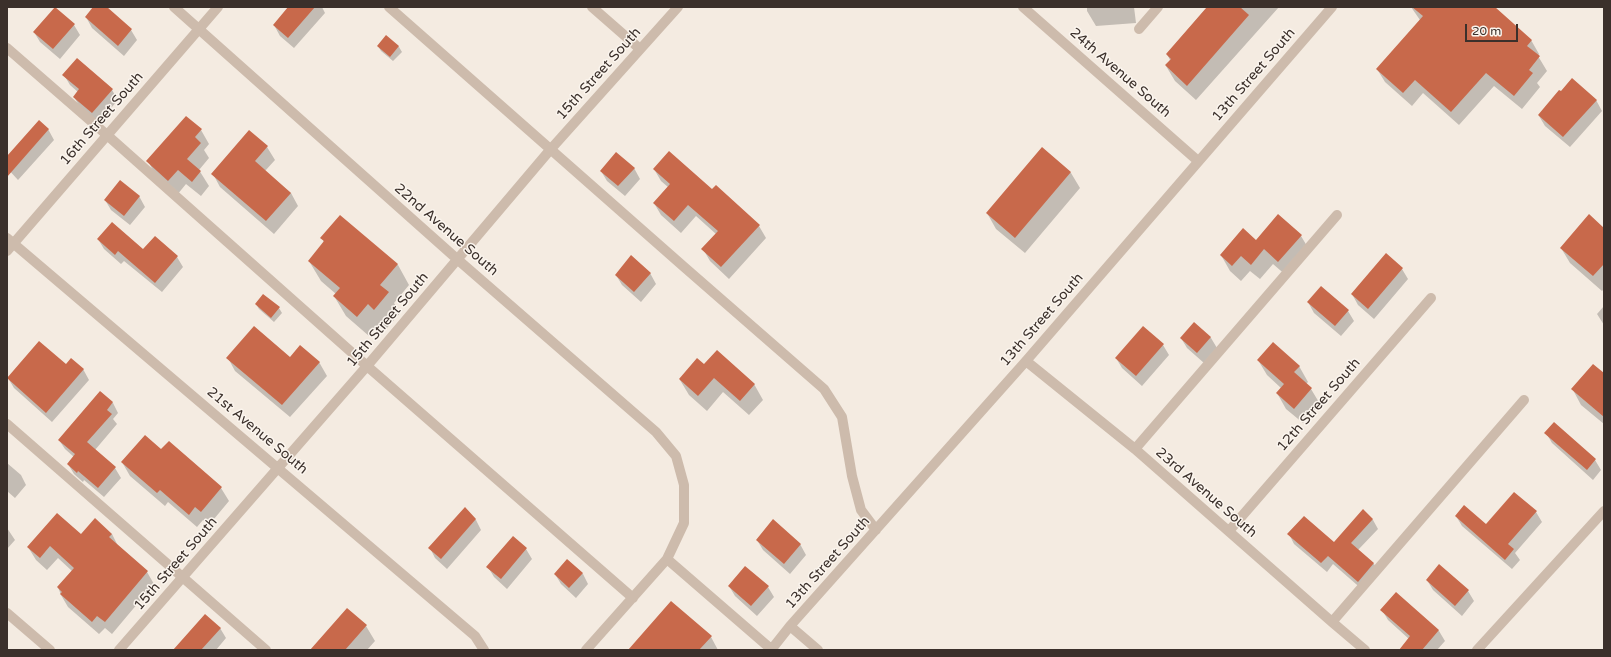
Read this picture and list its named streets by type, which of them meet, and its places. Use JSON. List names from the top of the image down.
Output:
{
  "streets": {
    "street": [
      "24th Avenue South",
      "15th Street South",
      "13th Street South",
      "16th Street South",
      "22nd Avenue South",
      "12th Street South",
      "21st Avenue South",
      "23rd Avenue South"
    ]
  },
  "crossings": [
    ["24th Avenue South", "13th Street South"],
    ["15th Street South", "22nd Avenue South"],
    ["15th Street South", "21st Avenue South"],
    ["13th Street South", "23rd Avenue South"],
    ["16th Street South", "22nd Avenue South"],
    ["16th Street South", "21st Avenue South"],
    ["12th Street South", "23rd Avenue South"]
  ],
  "scale_bar": "20 m"
}
